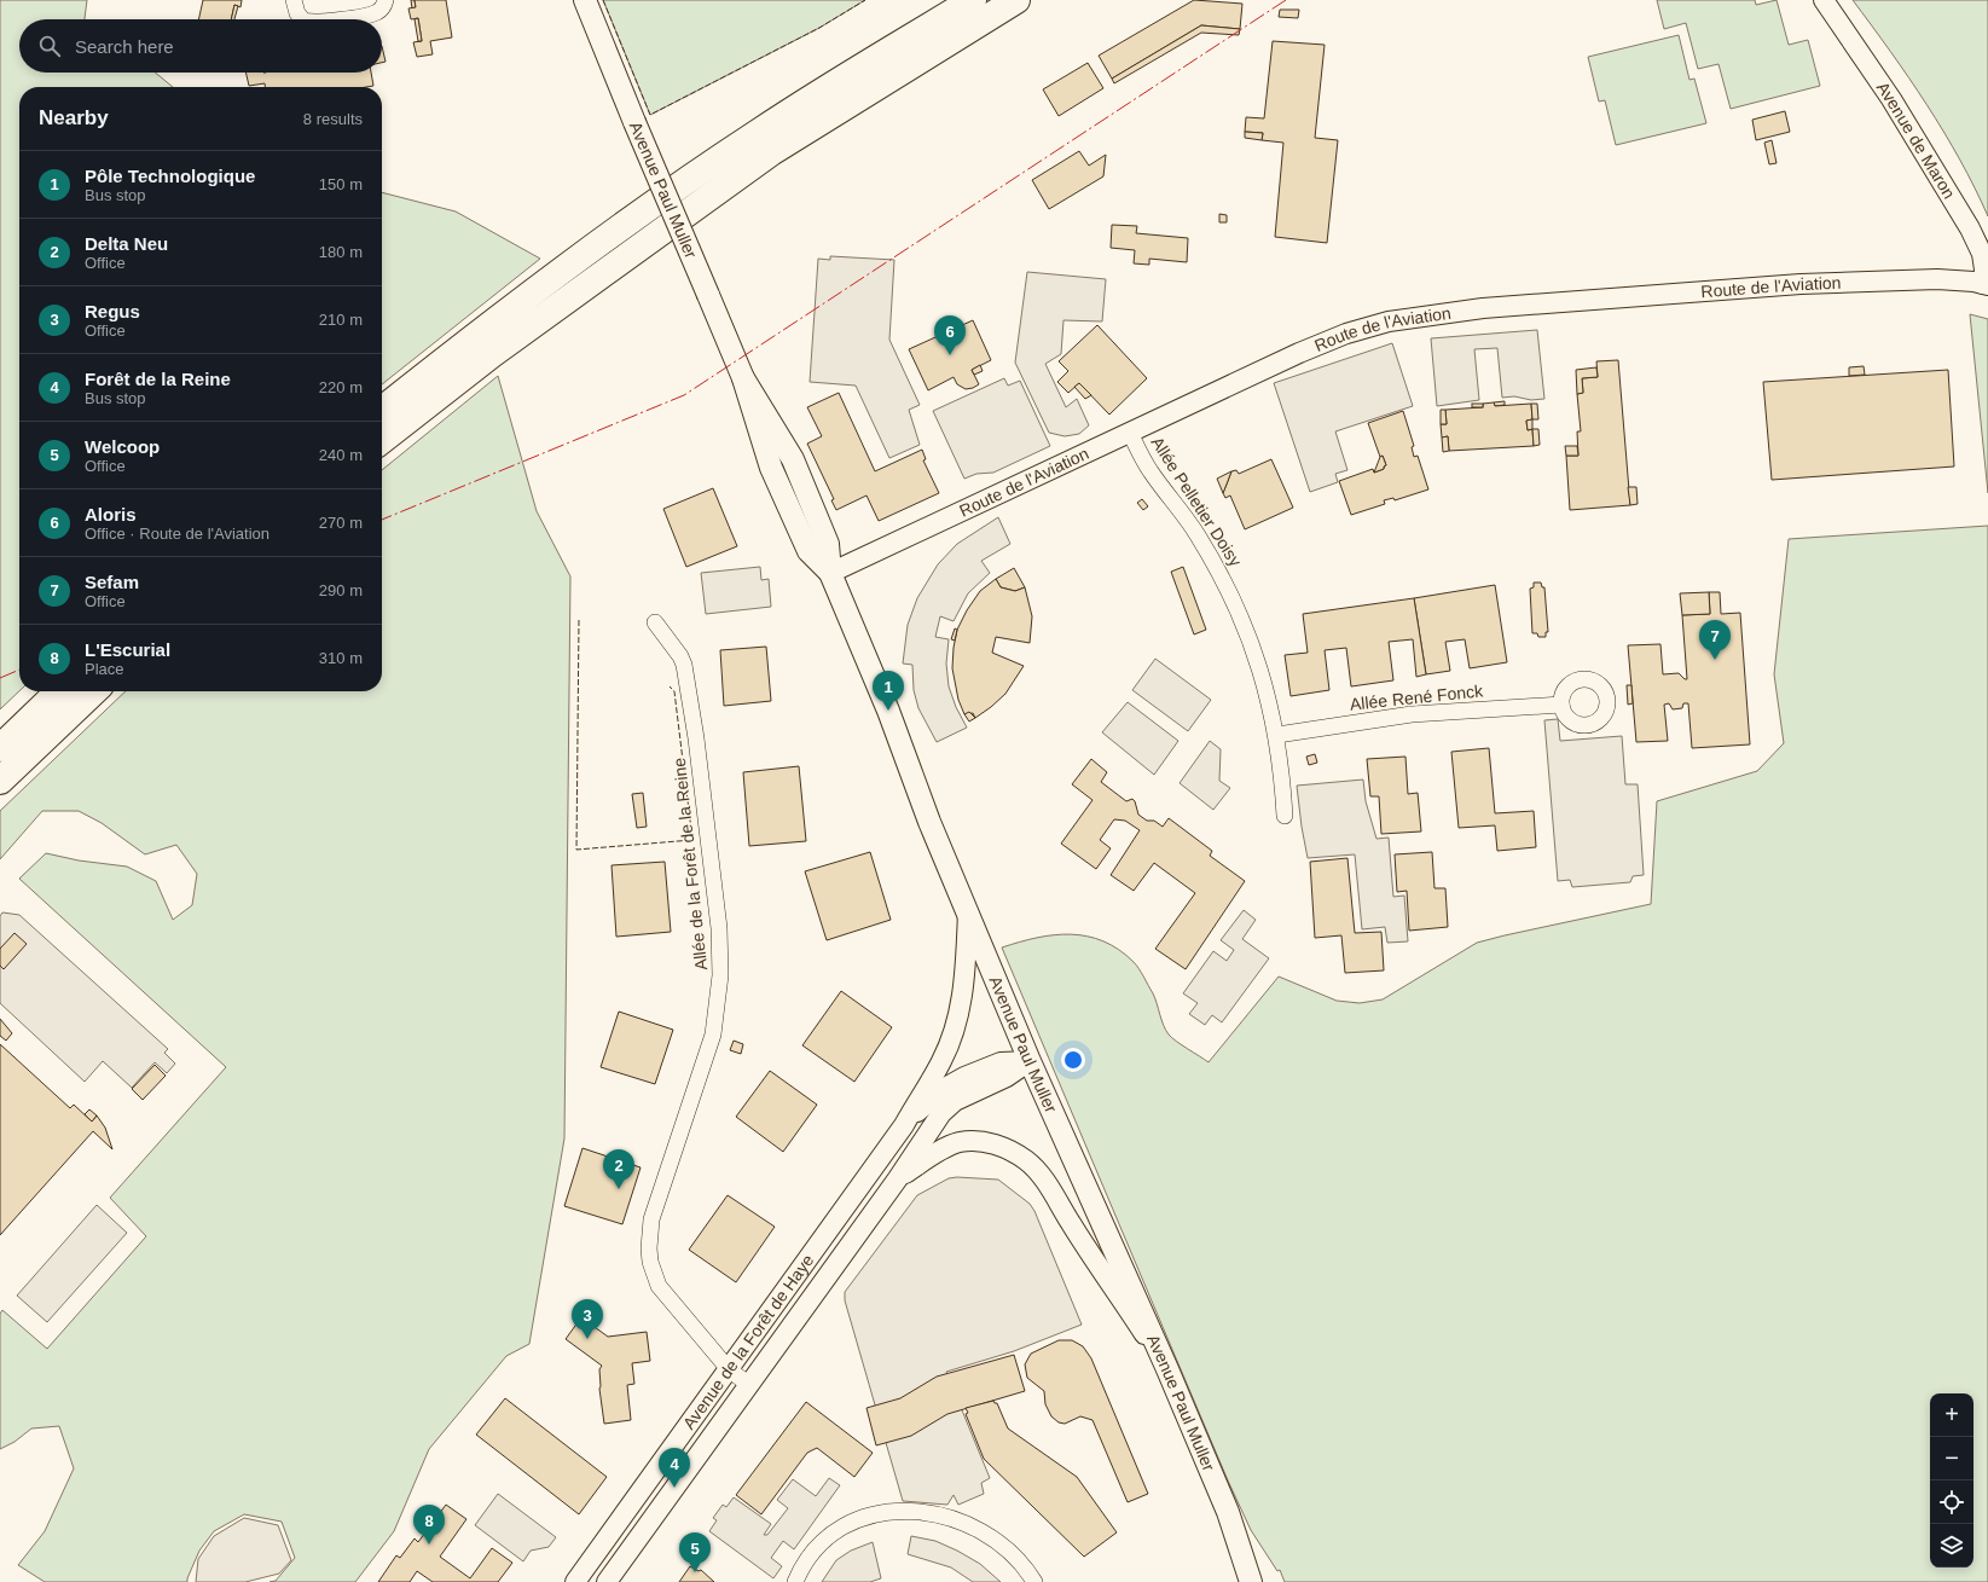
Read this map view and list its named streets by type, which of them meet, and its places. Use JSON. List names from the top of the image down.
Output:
{
  "streets": {
    "main road": ["Avenue Paul Muller"],
    "street": [
      "Avenue de Maron",
      "Route de l'Aviation",
      "Allée Pelletier Doisy",
      "Allée René Fonck",
      "Allée de la Forêt de la Reine",
      "Avenue de la Forêt de Haye"
    ]
  },
  "crossings": [
    ["Avenue de Maron", "Route de l'Aviation"],
    ["Avenue Paul Muller", "Route de l'Aviation"],
    ["Avenue Paul Muller", "Avenue de la Forêt de Haye"],
    ["Route de l'Aviation", "Allée Pelletier Doisy"],
    ["Allée Pelletier Doisy", "Allée René Fonck"],
    ["Allée de la Forêt de la Reine", "Avenue de la Forêt de Haye"]
  ],
  "page": {
    "search": "Search here",
    "heading": ["Nearby", "8 results"],
    "list": [
      {
        "mark": "1",
        "name": "Pôle Technologique",
        "note": "Bus stop",
        "value": "150 m"
      },
      {
        "mark": "2",
        "name": "Delta Neu",
        "note": "Office",
        "value": "180 m"
      },
      {
        "mark": "3",
        "name": "Regus",
        "note": "Office",
        "value": "210 m"
      },
      {
        "mark": "4",
        "name": "Forêt de la Reine",
        "note": "Bus stop",
        "value": "220 m"
      },
      {
        "mark": "5",
        "name": "Welcoop",
        "note": "Office",
        "value": "240 m"
      },
      {
        "mark": "6",
        "name": "Aloris",
        "note": "Office · Route de l'Aviation",
        "value": "270 m"
      },
      {
        "mark": "7",
        "name": "Sefam",
        "note": "Office",
        "value": "290 m"
      },
      {
        "mark": "8",
        "name": "L'Escurial",
        "note": "Place",
        "value": "310 m"
      }
    ],
    "pins": [
      "6",
      "7",
      "1",
      "2",
      "3",
      "4",
      "8",
      "5"
    ],
    "map_buttons": ["+", "−"]
  }
}
